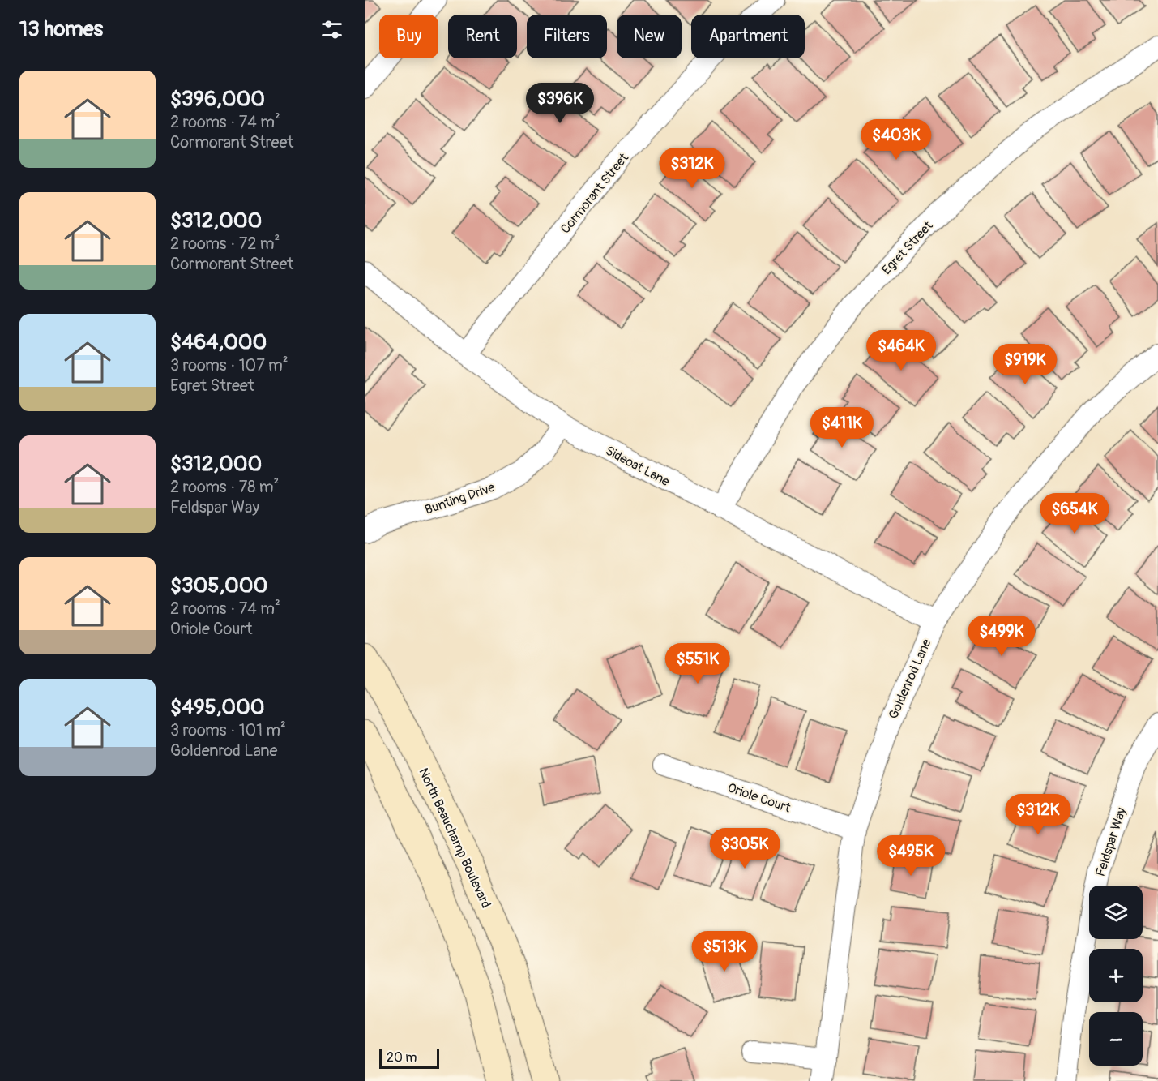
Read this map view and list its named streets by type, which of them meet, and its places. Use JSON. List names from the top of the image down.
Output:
{
  "streets": {
    "street": [
      "Cormorant Street",
      "Egret Street",
      "Sideoat Lane",
      "Bunting Drive",
      "Goldenrod Lane",
      "Oriole Court",
      "North Beauchamp Boulevard",
      "Feldspar Way"
    ]
  },
  "crossings": [
    ["Cormorant Street", "Sideoat Lane"],
    ["Egret Street", "Sideoat Lane"],
    ["Sideoat Lane", "Bunting Drive"],
    ["Sideoat Lane", "Goldenrod Lane"],
    ["Goldenrod Lane", "Oriole Court"]
  ],
  "scale_bar": "20 m",
  "page": {
    "heading": "13 homes",
    "chip": [
      "Buy",
      "Rent",
      "Filters",
      "New",
      "Apartment"
    ],
    "list": [
      {
        "name": "$396,000",
        "note": "2 rooms · 74 m² · Cormorant Street"
      },
      {
        "name": "$312,000",
        "note": "2 rooms · 72 m² · Cormorant Street"
      },
      {
        "name": "$464,000",
        "note": "3 rooms · 107 m² · Egret Street"
      },
      {
        "name": "$312,000",
        "note": "2 rooms · 78 m² · Feldspar Way"
      },
      {
        "name": "$305,000",
        "note": "2 rooms · 74 m² · Oriole Court"
      },
      {
        "name": "$495,000",
        "note": "3 rooms · 101 m² · Goldenrod Lane"
      }
    ],
    "price": [
      "$396K",
      "$403K",
      "$312K",
      "$464K",
      "$919K",
      "$411K",
      "$654K",
      "$499K",
      "$551K",
      "$312K",
      "$305K",
      "$495K",
      "$513K"
    ],
    "map_buttons": ["+", "−"],
    "scale": "20 m"
  }
}
